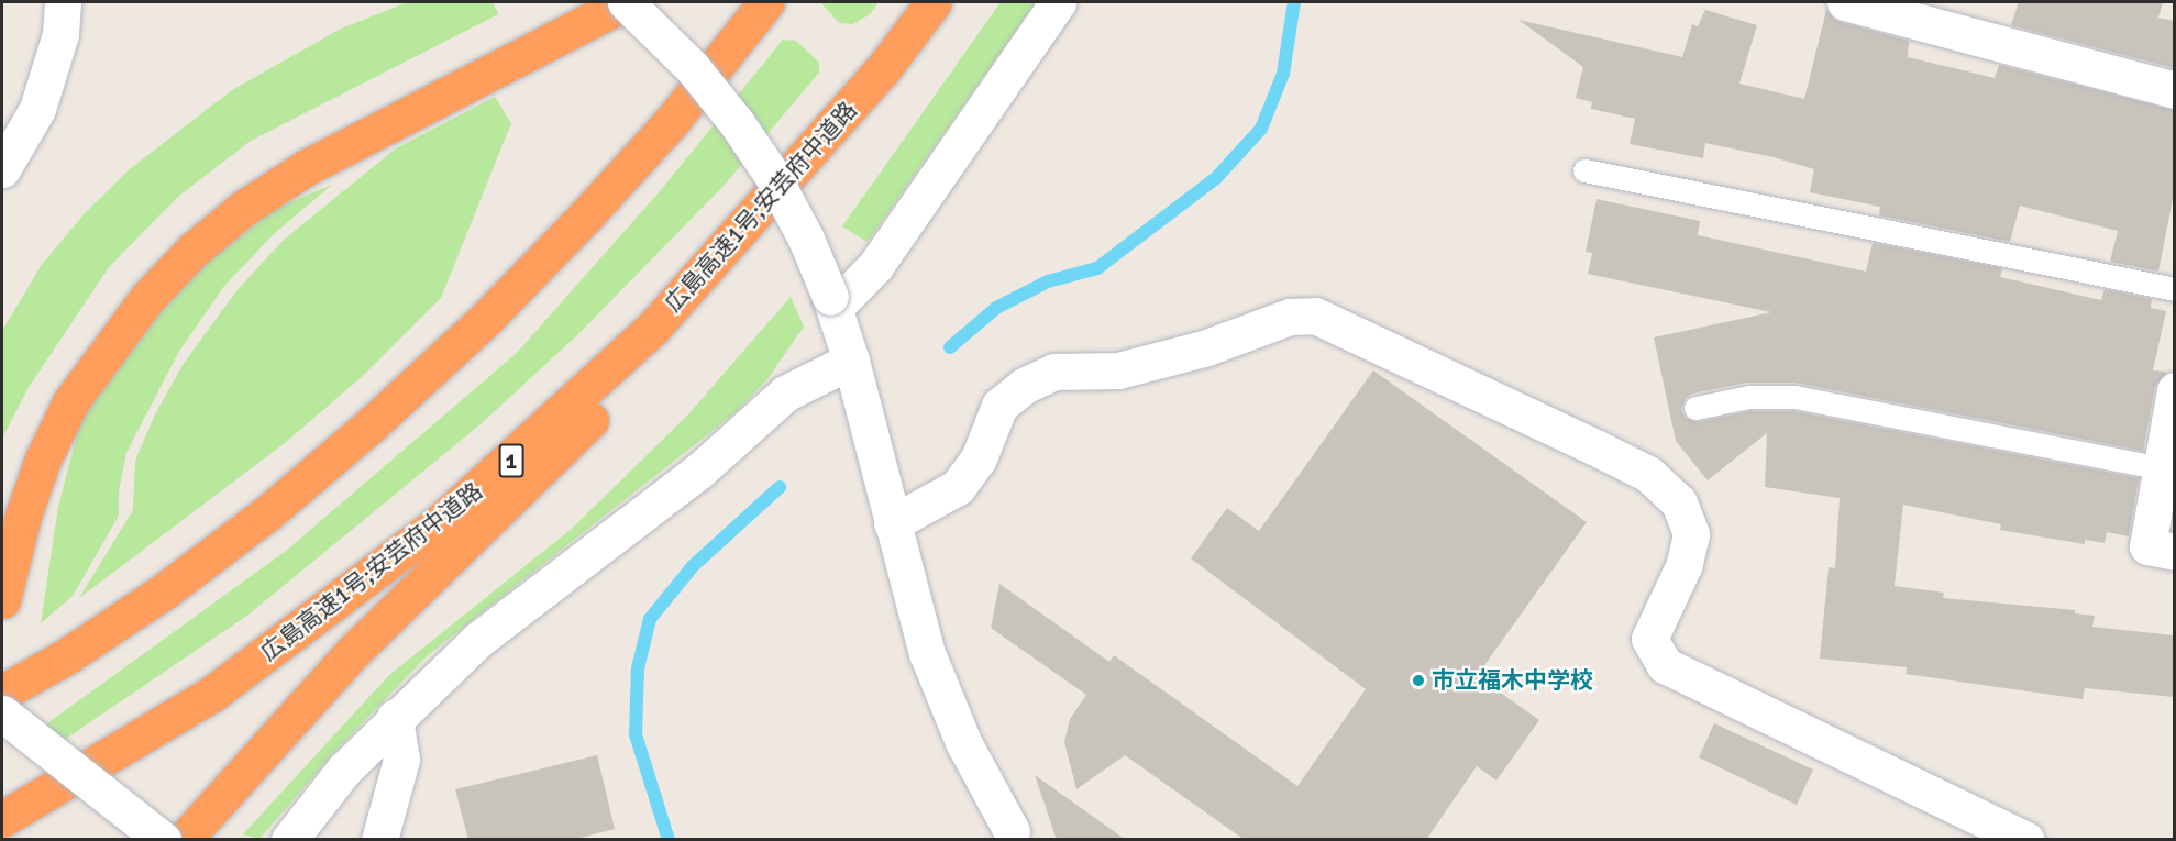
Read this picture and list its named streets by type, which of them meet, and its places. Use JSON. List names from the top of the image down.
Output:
{
  "streets": {
    "highway": ["広島高速1号;安芸府中道路", "1"]
  },
  "places": ["市立福木中学校"]
}
